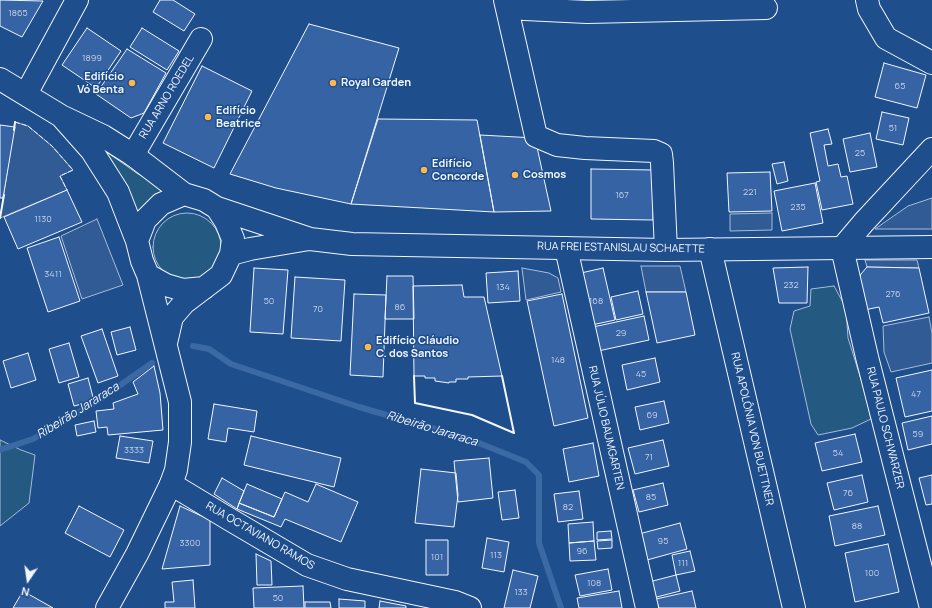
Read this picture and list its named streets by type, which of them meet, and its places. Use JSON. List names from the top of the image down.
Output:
{
  "streets": {
    "street": [
      "RUA ARNO ROEDEL",
      "RUA FREI ESTANISLAU SCHAETTE",
      "RUA JÚLIO BAUMGARTEN",
      "RUA PAULO SCHWARZER",
      "RUA APOLÔNIA VON BUETTNER",
      "RUA OCTAVIANO RAMOS"
    ]
  },
  "crossings": [
    ["RUA FREI ESTANISLAU SCHAETTE", "RUA JÚLIO BAUMGARTEN"],
    ["RUA FREI ESTANISLAU SCHAETTE", "RUA PAULO SCHWARZER"],
    ["RUA FREI ESTANISLAU SCHAETTE", "RUA APOLÔNIA VON BUETTNER"]
  ],
  "water": ["Ribeirão Jararaca"],
  "places": [
    "Edifício Vó Benta",
    "Royal Garden",
    "Edifício Beatrice",
    "Edifício Concorde",
    "Cosmos",
    "Edifício Cláudio C. dos Santos"
  ],
  "house_numbers": [
    "1865",
    "1899",
    "65",
    "51",
    "25",
    "221",
    "167",
    "235",
    "1130",
    "3411",
    "232",
    "134",
    "276",
    "50",
    "168",
    "86",
    "70",
    "29",
    "148",
    "45",
    "47",
    "69",
    "59",
    "3333",
    "54",
    "71",
    "76",
    "85",
    "82",
    "88",
    "95",
    "3300",
    "96",
    "113",
    "101",
    "111",
    "100",
    "108",
    "133",
    "50"
  ],
  "north": "bottom"
}
